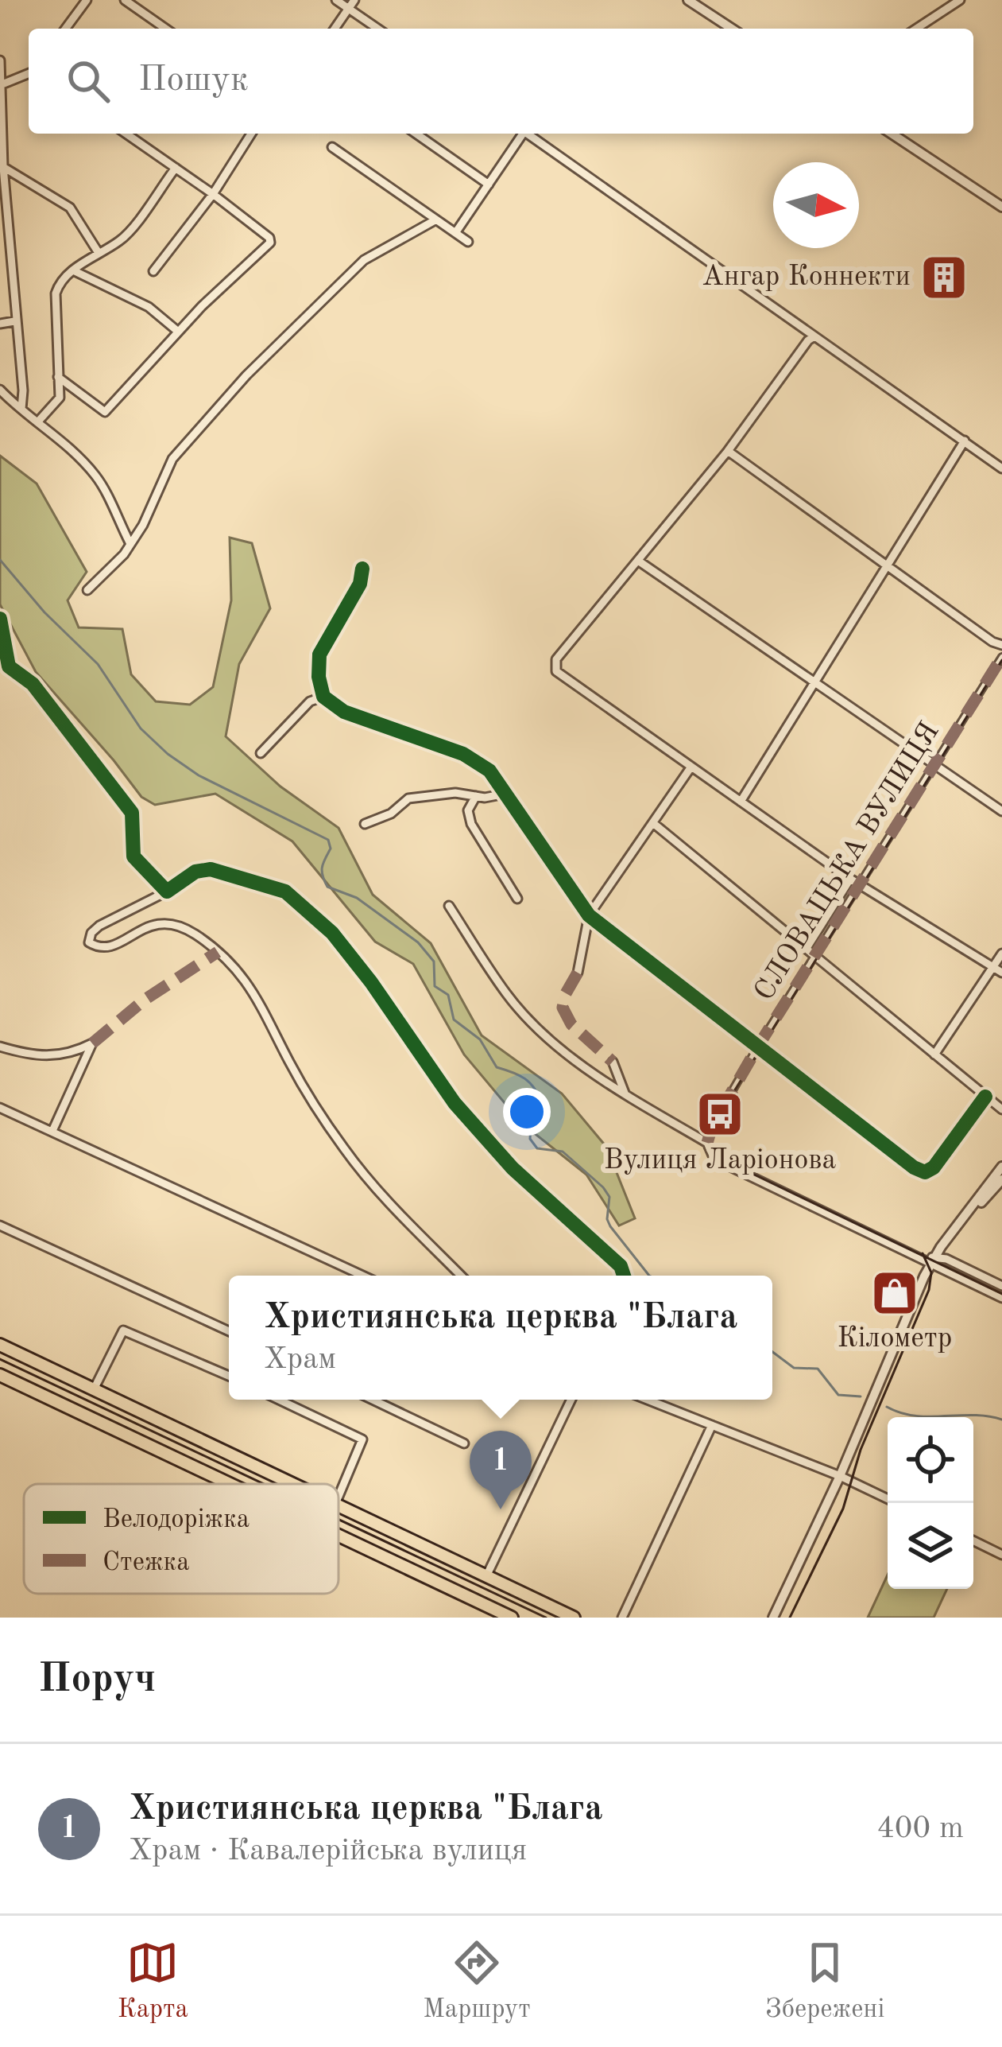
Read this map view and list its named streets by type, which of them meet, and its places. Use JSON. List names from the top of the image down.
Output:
{
  "streets": {
    "street": ["СЛОВАЦЬКА ВУЛИЦЯ"]
  },
  "places": {
    "building": ["Ангар Коннекти"],
    "bus stop": ["Вулиця Ларіонова"],
    "shop": ["Кілометр"]
  },
  "legend": ["Велодоріжка", "Стежка"],
  "north": "right",
  "page": {
    "search": "Пошук",
    "popup": ["Християнська церква \"Блага", "Храм"],
    "pins": "1",
    "heading": "Поруч",
    "list": [
      {
        "mark": "1",
        "name": "Християнська церква \"Блага",
        "note": "Храм · Кавалерійська вулиця",
        "value": "400 m"
      }
    ],
    "nav": ["Карта", "Маршрут", "Збережені"]
  }
}
